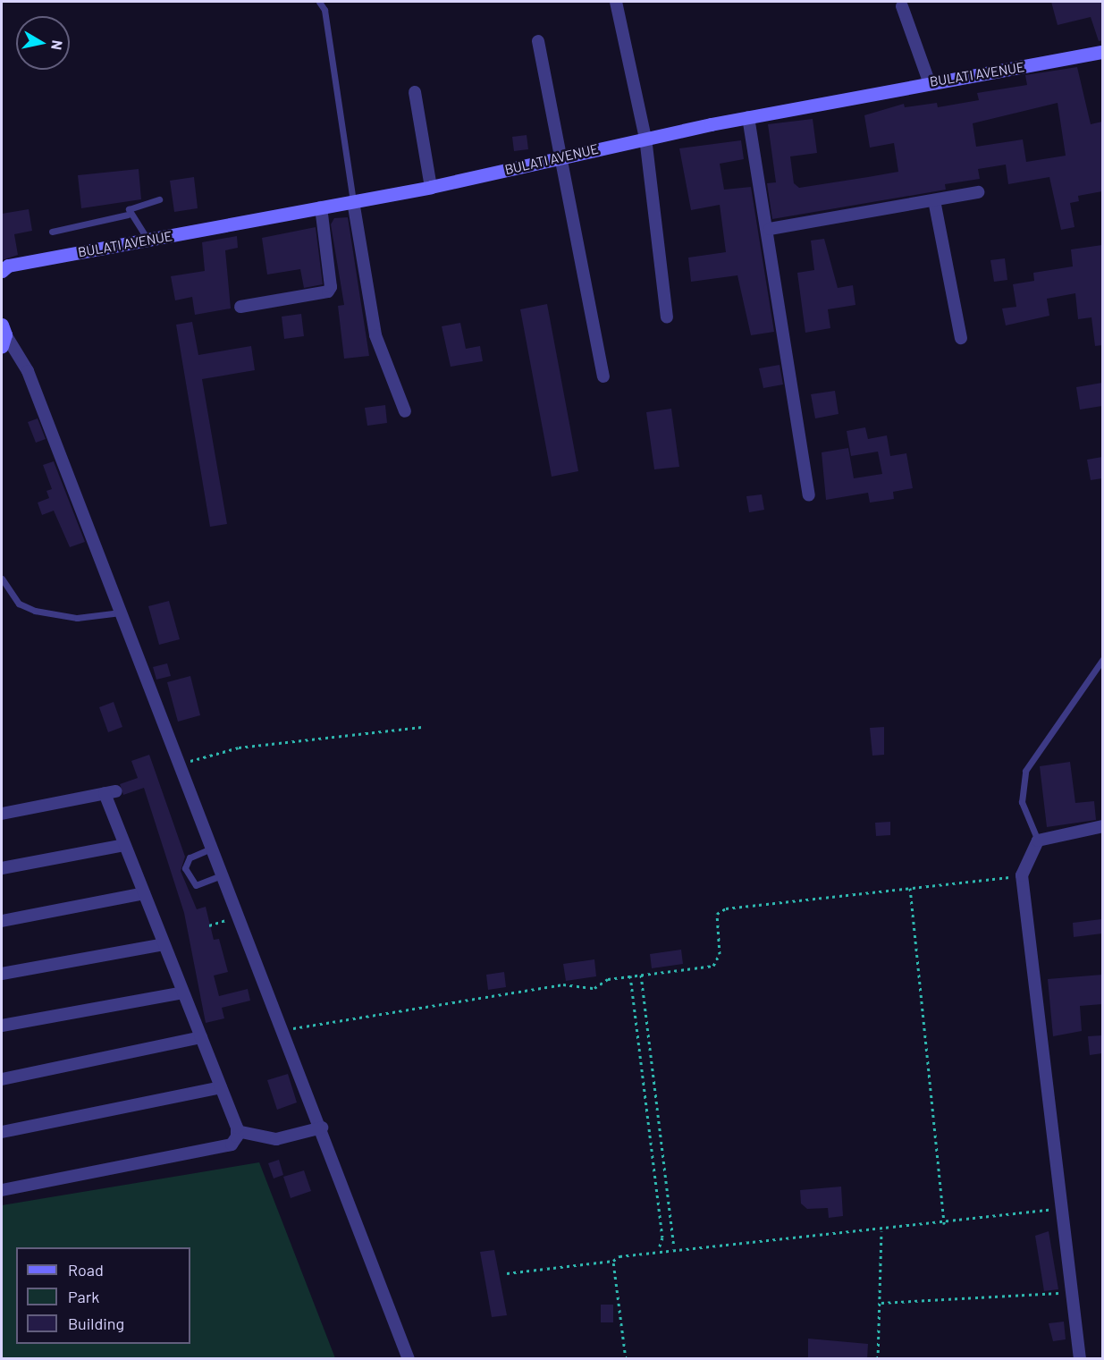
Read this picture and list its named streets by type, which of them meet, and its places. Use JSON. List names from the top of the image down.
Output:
{
  "streets": {
    "street": ["BULATI AVENUE"]
  },
  "legend": ["Road", "Park", "Building"],
  "north": "right"
}
